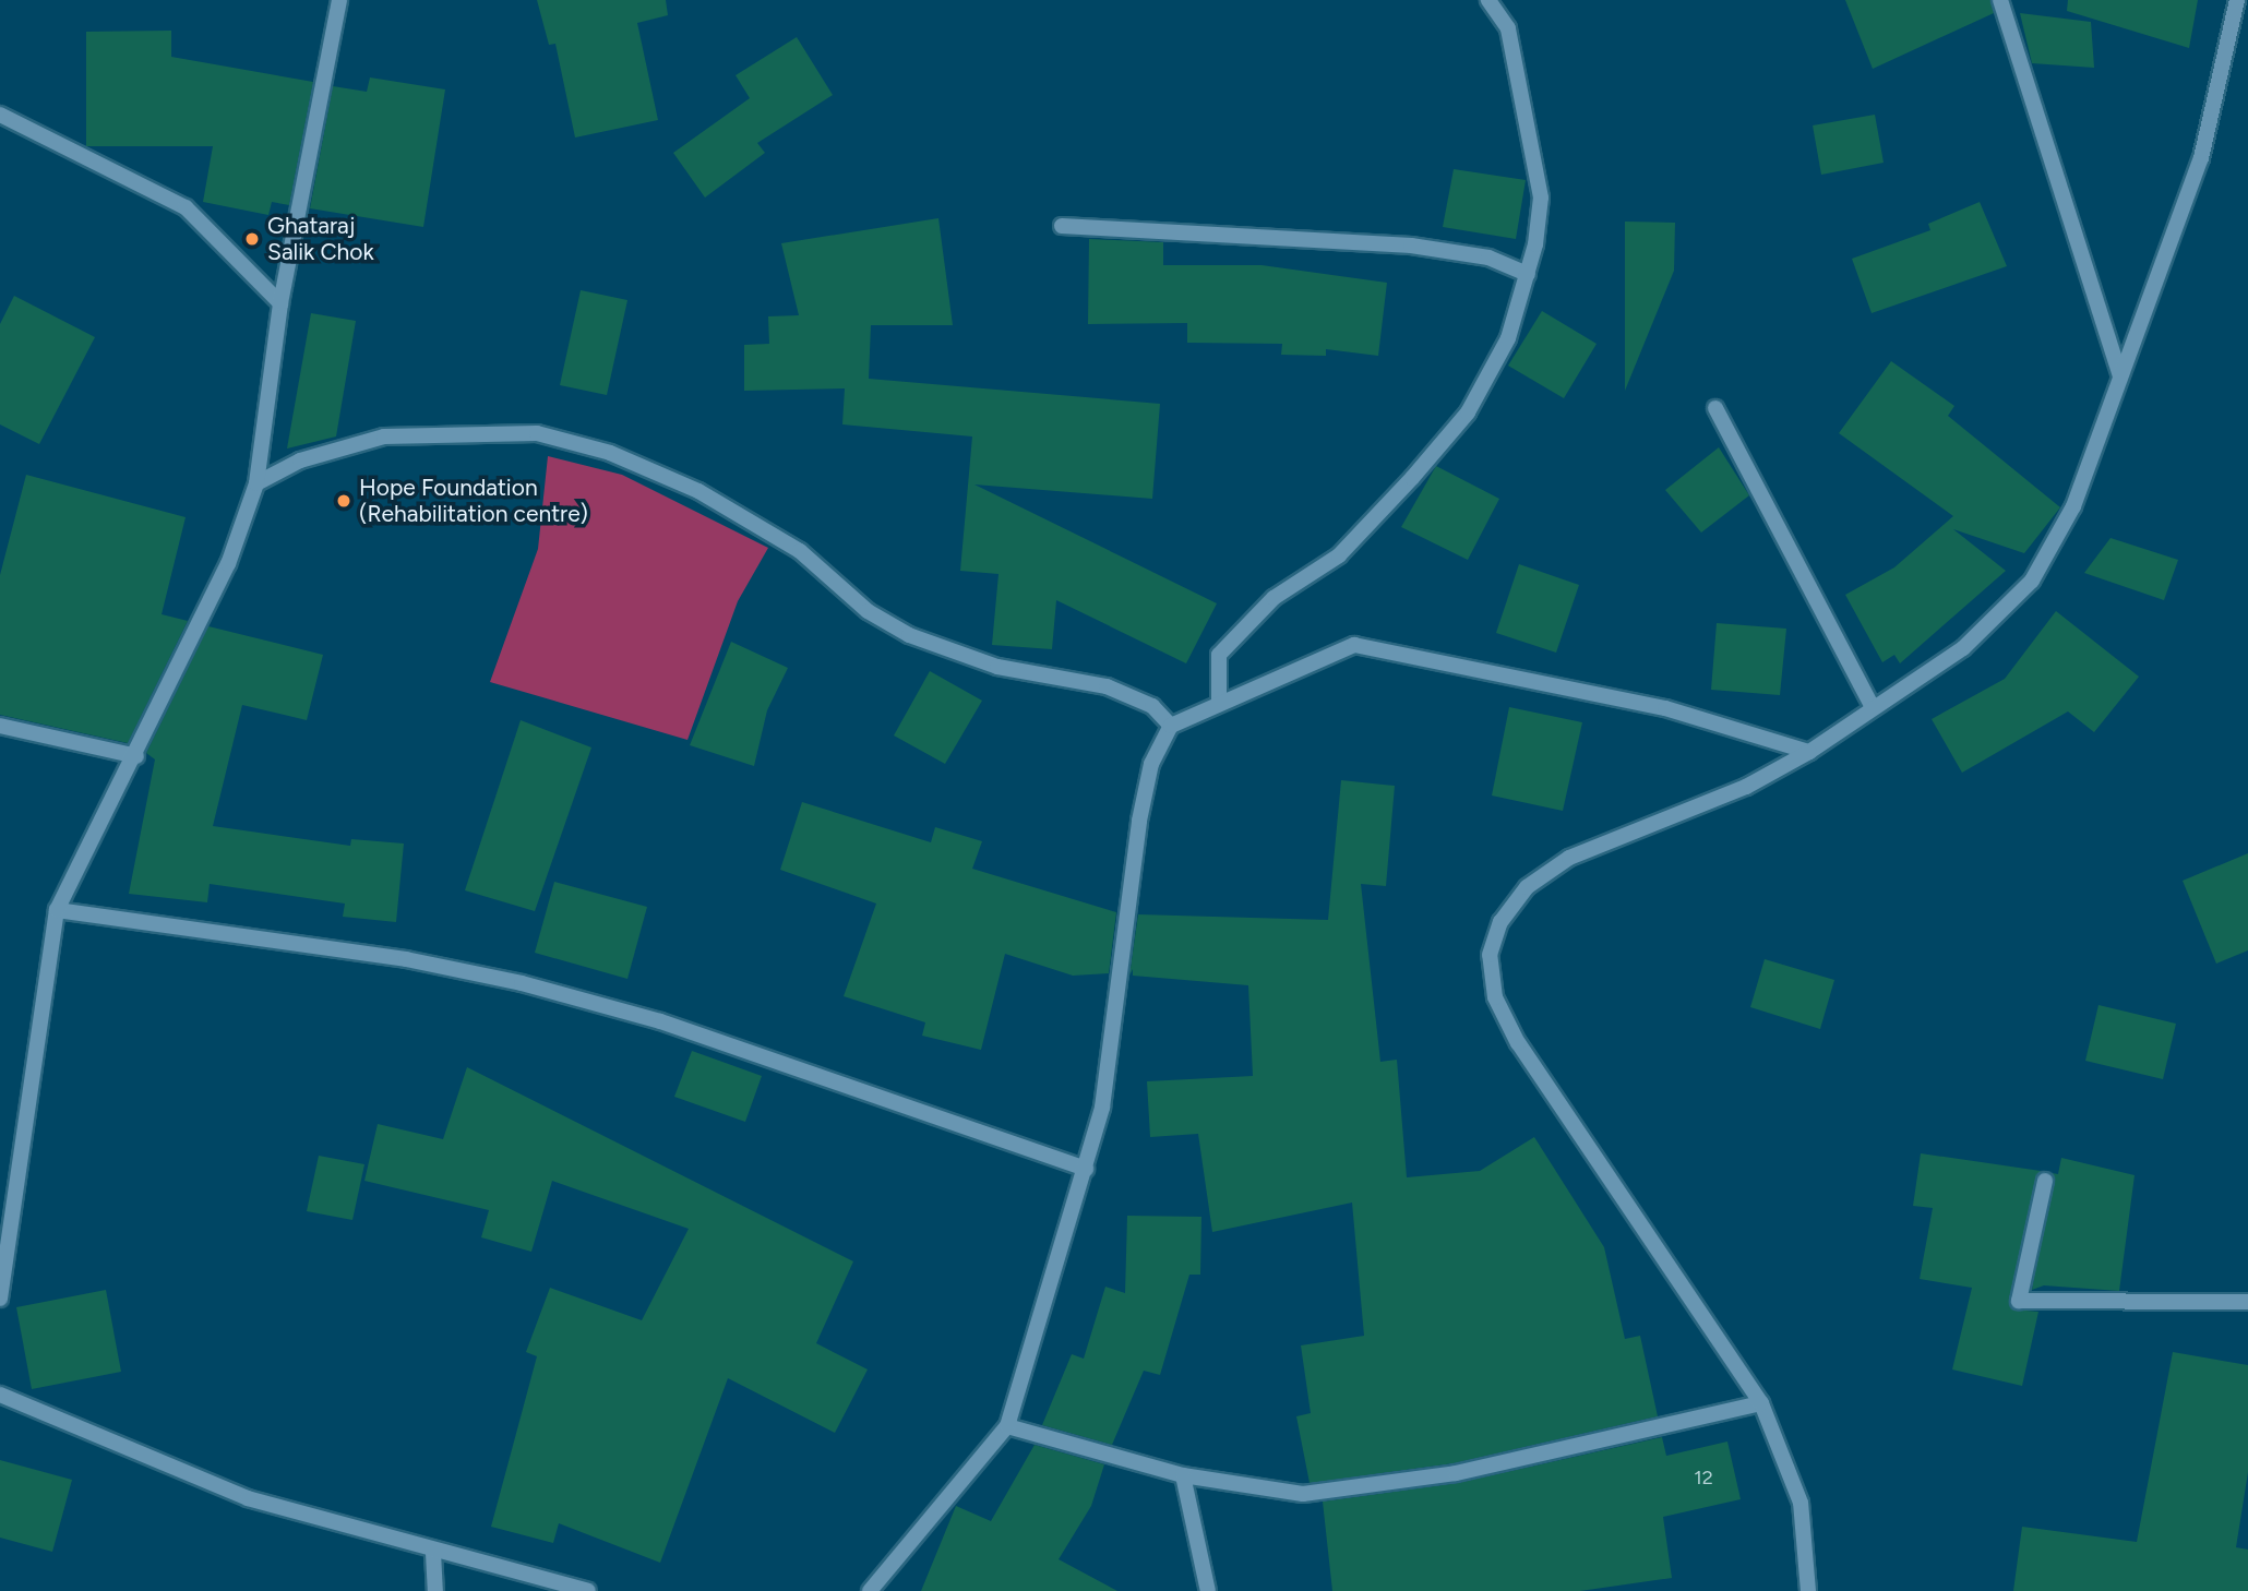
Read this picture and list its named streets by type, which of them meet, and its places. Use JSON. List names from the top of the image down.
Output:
{
  "places": ["Ghataraj Salik Chok", "Hope Foundation (Rehabilitation centre)"],
  "house_numbers": ["12"]
}
